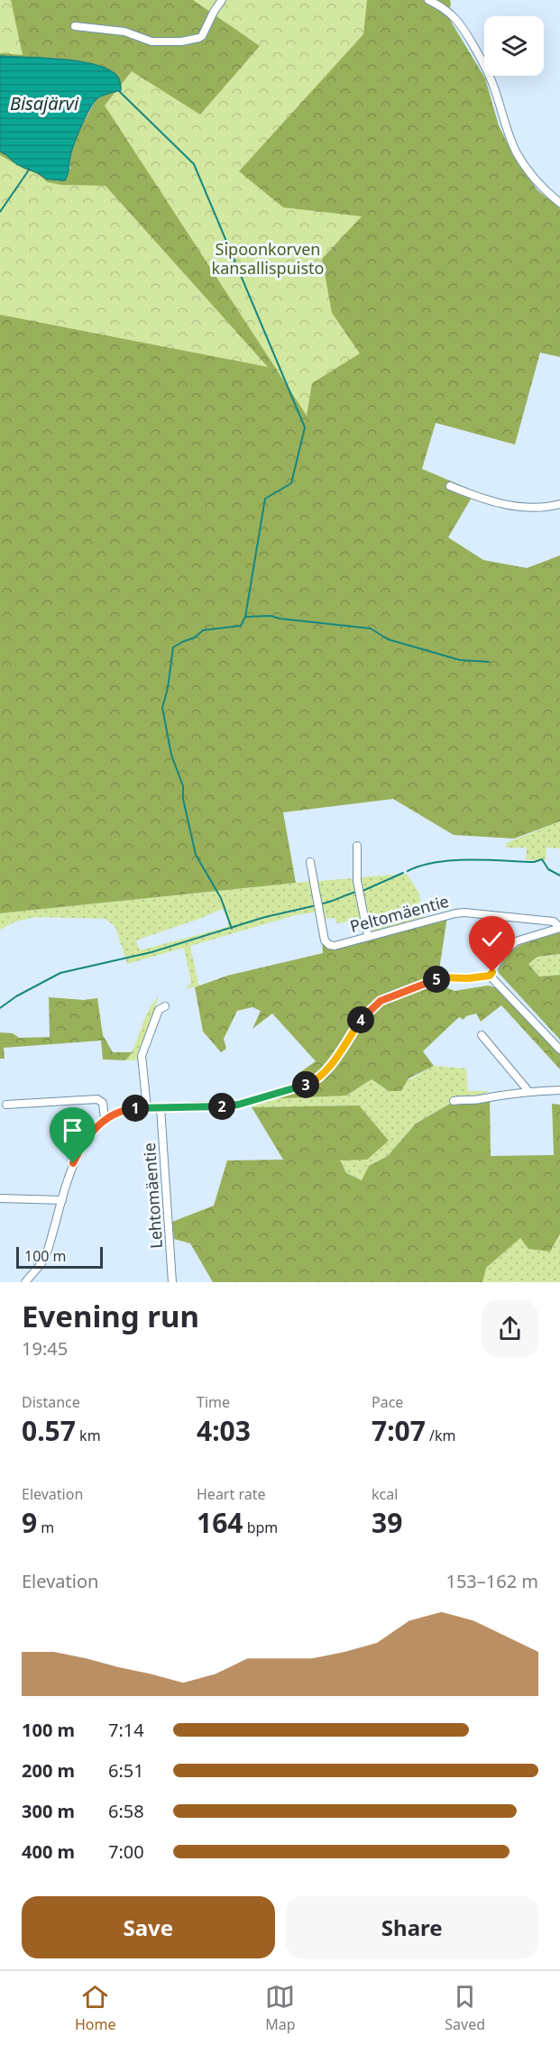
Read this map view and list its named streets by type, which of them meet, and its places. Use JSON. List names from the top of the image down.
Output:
{
  "streets": {
    "street": ["Peltomäentie", "Lehtomäentie"]
  },
  "water": ["Bisajärvi"],
  "parks": ["Sipoonkorven kansallispuisto"],
  "scale_bar": "100 m",
  "page": {
    "pins": [
      "5",
      "4",
      "3",
      "2",
      "1"
    ],
    "scale": "100 m",
    "heading": ["Evening run", "19:45"],
    "stats": [
      ["Distance", "0.57 km"],
      ["Time", "4:03"],
      ["Pace", "7:07 /km"],
      ["Elevation", "9 m"],
      ["Heart rate", "164 bpm"],
      ["kcal", "39"]
    ],
    "chart": ["Elevation", "153–162 m"],
    "list": [
      {
        "name": "100 m",
        "note": "7:14"
      },
      {
        "name": "200 m",
        "note": "6:51"
      },
      {
        "name": "300 m",
        "note": "6:58"
      },
      {
        "name": "400 m",
        "note": "7:00"
      }
    ],
    "buttons": ["Save", "Share"],
    "tabs": ["Home", "Map", "Saved"]
  }
}
